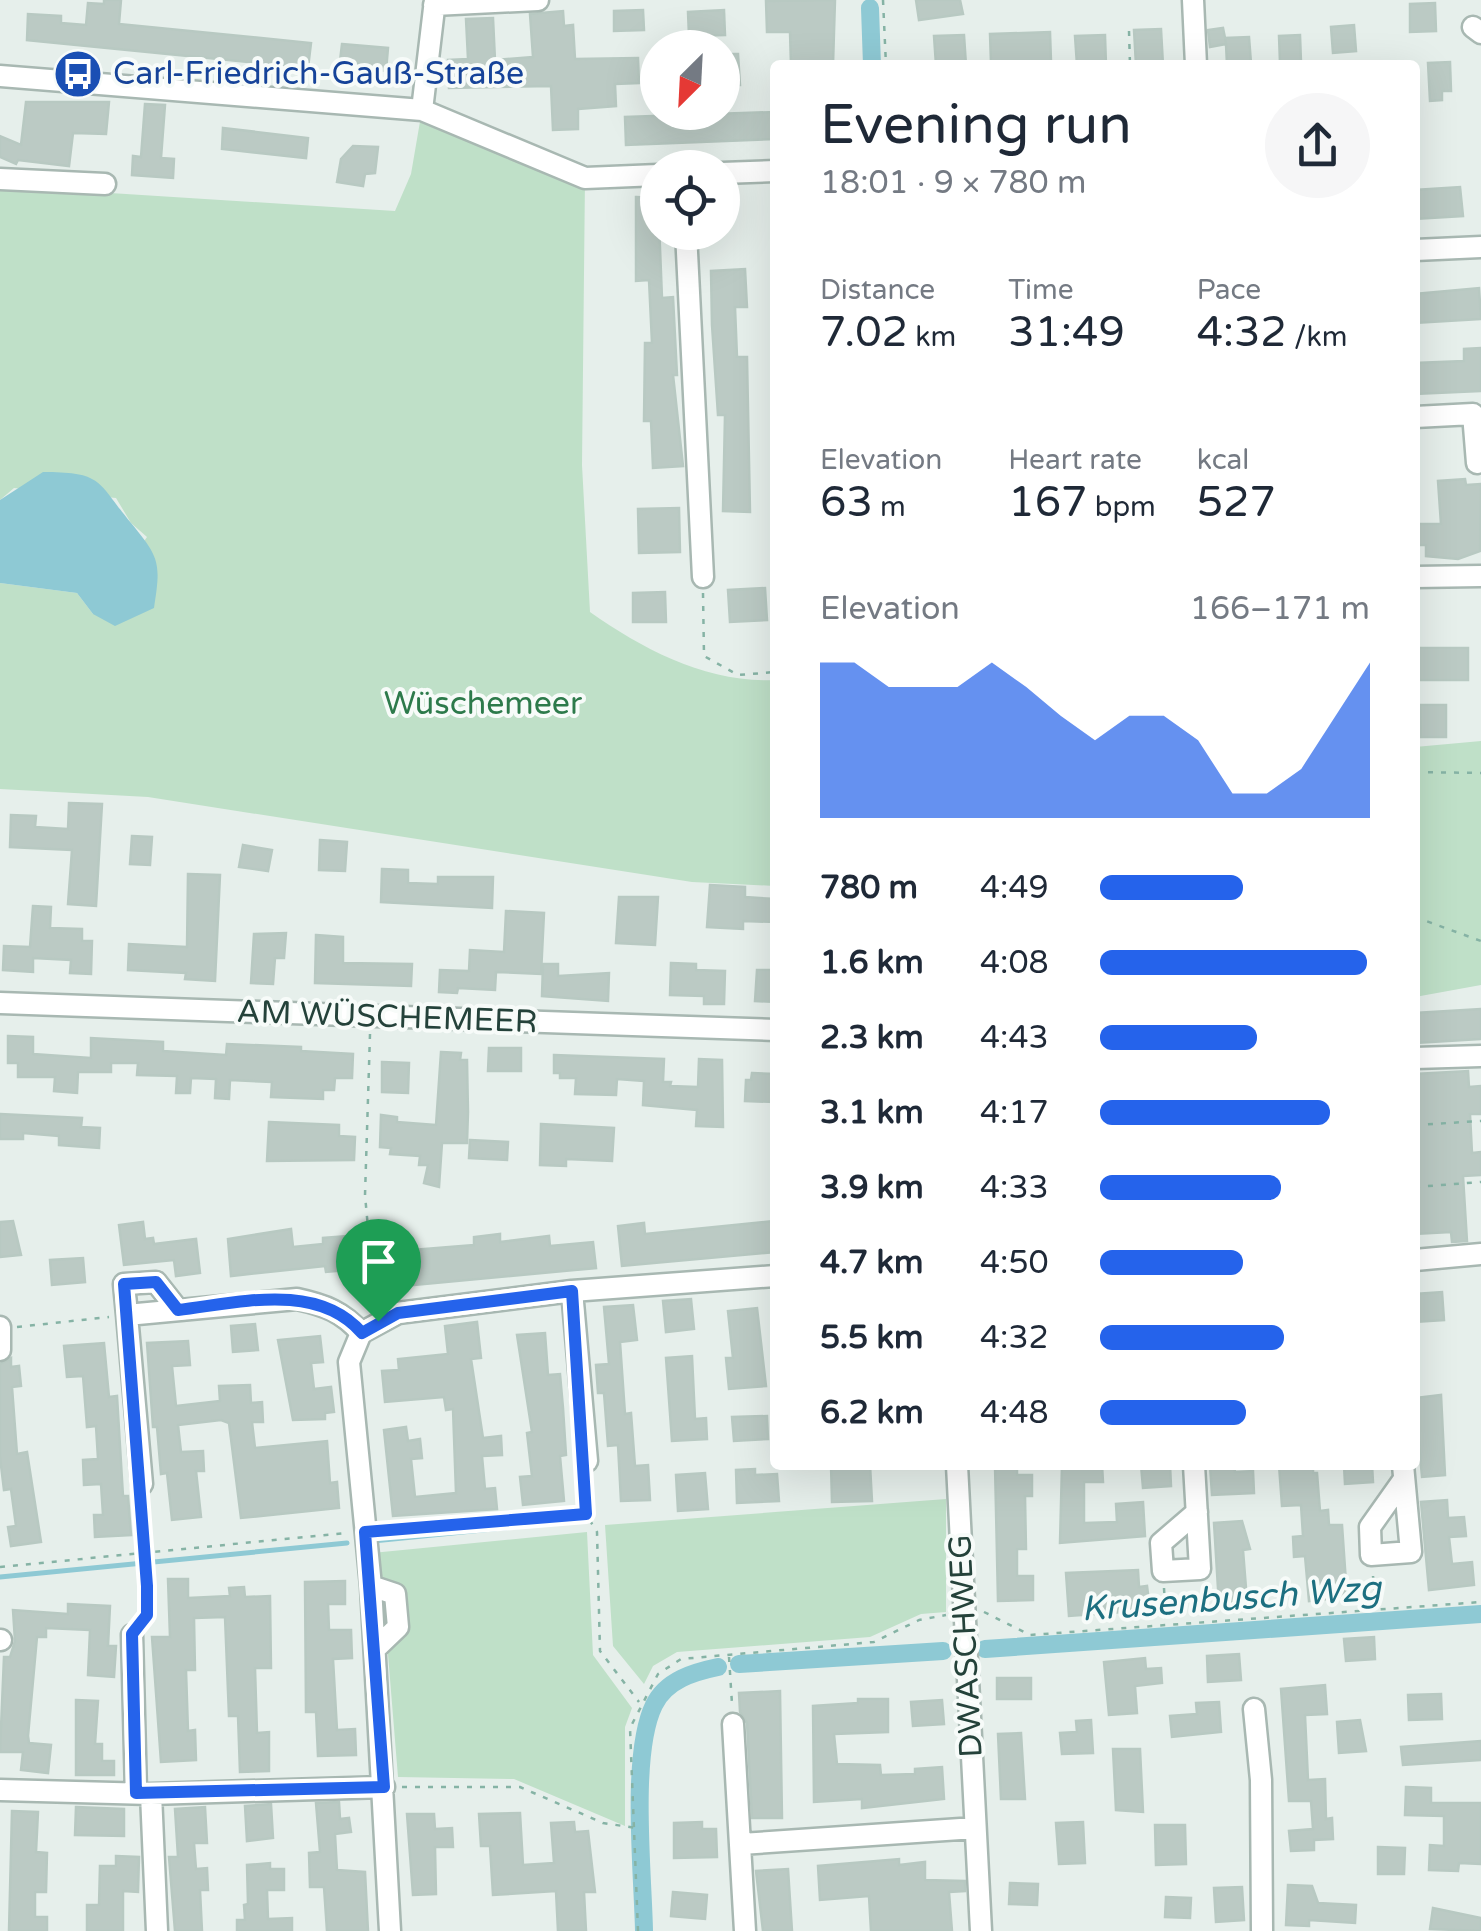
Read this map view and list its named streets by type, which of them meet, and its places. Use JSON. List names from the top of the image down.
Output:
{
  "streets": {
    "street": ["AM WÜSCHEMEER", "DWASCHWEG"]
  },
  "water": ["Krusenbusch Wzg"],
  "parks": ["Wüschemeer"],
  "places": {
    "bus stop": ["Carl-Friedrich-Gauß-Straße"]
  },
  "north": "bottom left",
  "page": {
    "heading": ["Evening run", "18:01 · 9 × 780 m"],
    "stats": [
      ["Distance", "7.02 km"],
      ["Time", "31:49"],
      ["Pace", "4:32 /km"],
      ["Elevation", "63 m"],
      ["Heart rate", "167 bpm"],
      ["kcal", "527"]
    ],
    "chart": ["Elevation", "166–171 m"],
    "list": [
      {
        "name": "780 m",
        "note": "4:49"
      },
      {
        "name": "1.6 km",
        "note": "4:08"
      },
      {
        "name": "2.3 km",
        "note": "4:43"
      },
      {
        "name": "3.1 km",
        "note": "4:17"
      },
      {
        "name": "3.9 km",
        "note": "4:33"
      },
      {
        "name": "4.7 km",
        "note": "4:50"
      },
      {
        "name": "5.5 km",
        "note": "4:32"
      },
      {
        "name": "6.2 km",
        "note": "4:48"
      }
    ]
  }
}
